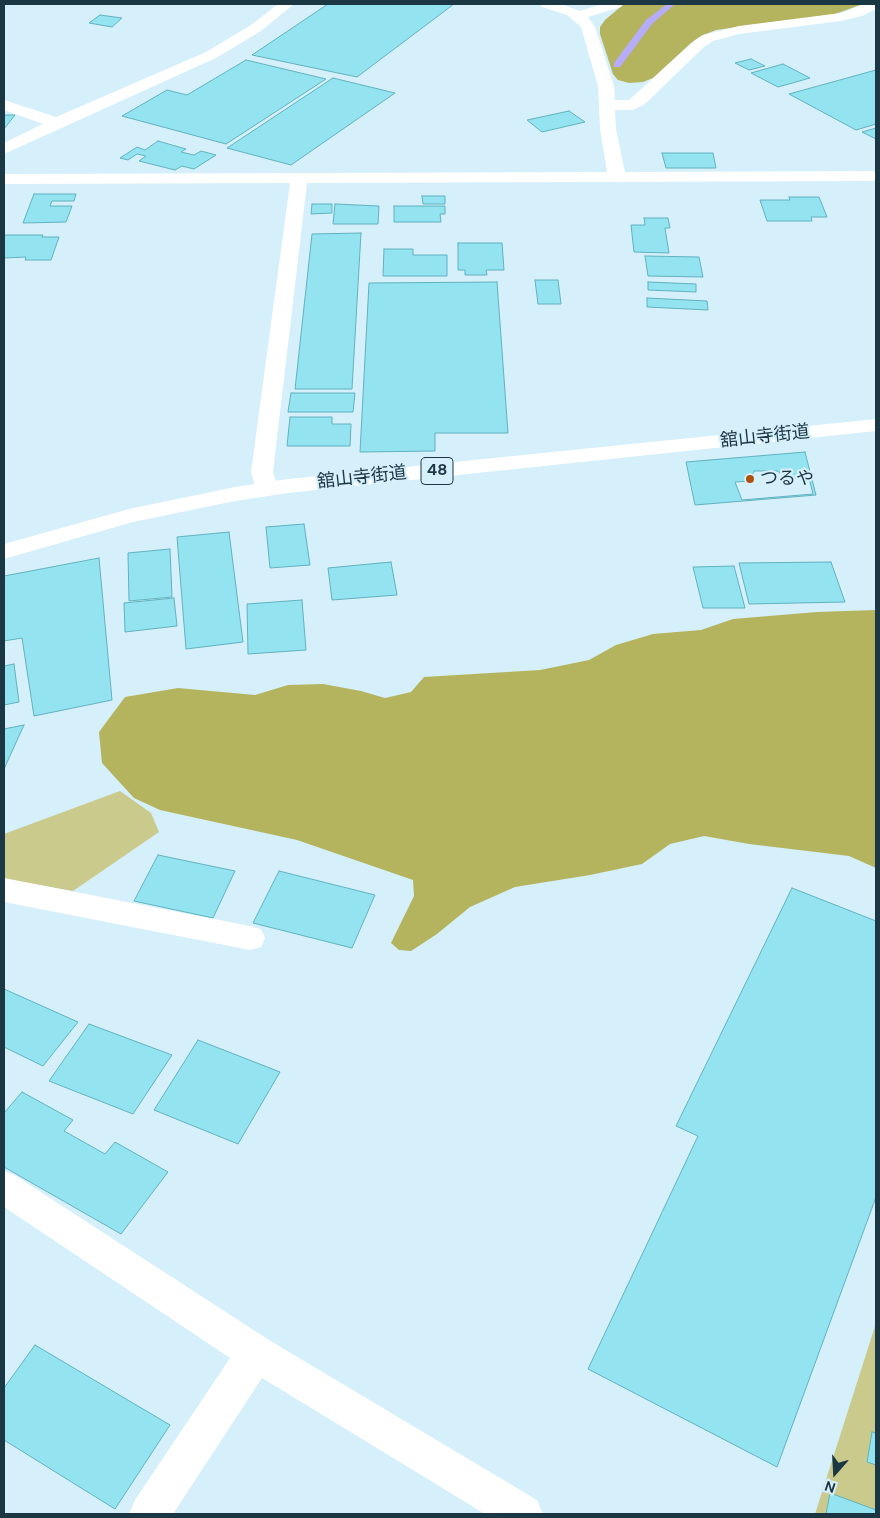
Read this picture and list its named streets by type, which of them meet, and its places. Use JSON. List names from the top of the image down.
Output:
{
  "streets": {
    "street": ["舘山寺街道", "48"]
  },
  "places": ["つるや"],
  "north": "bottom"
}
